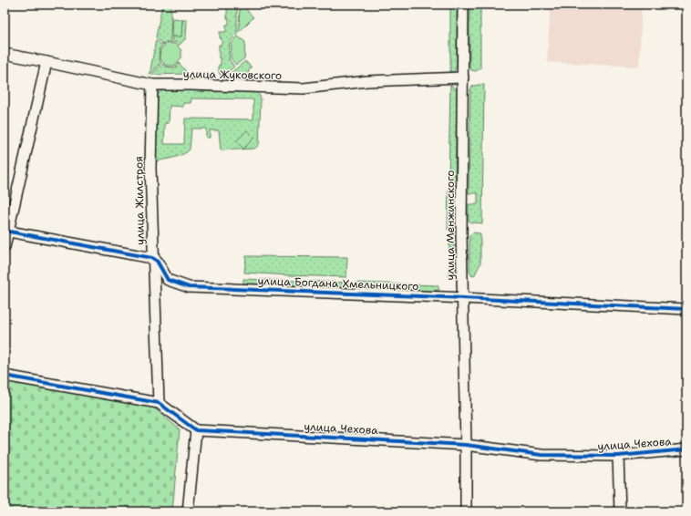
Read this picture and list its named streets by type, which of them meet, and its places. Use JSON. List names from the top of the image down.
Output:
{
  "streets": {
    "street": [
      "улица Жуковского",
      "улица Жилстроя",
      "улица Менжинского",
      "улица Богдана Хмельницкого",
      "улица Чехова"
    ]
  },
  "crossings": [
    ["улица Жуковского", "улица Жилстроя"],
    ["улица Жуковского", "улица Менжинского"],
    ["улица Жилстроя", "улица Богдана Хмельницкого"],
    ["улица Менжинского", "улица Богдана Хмельницкого"],
    ["улица Менжинского", "улица Чехова"]
  ]
}
